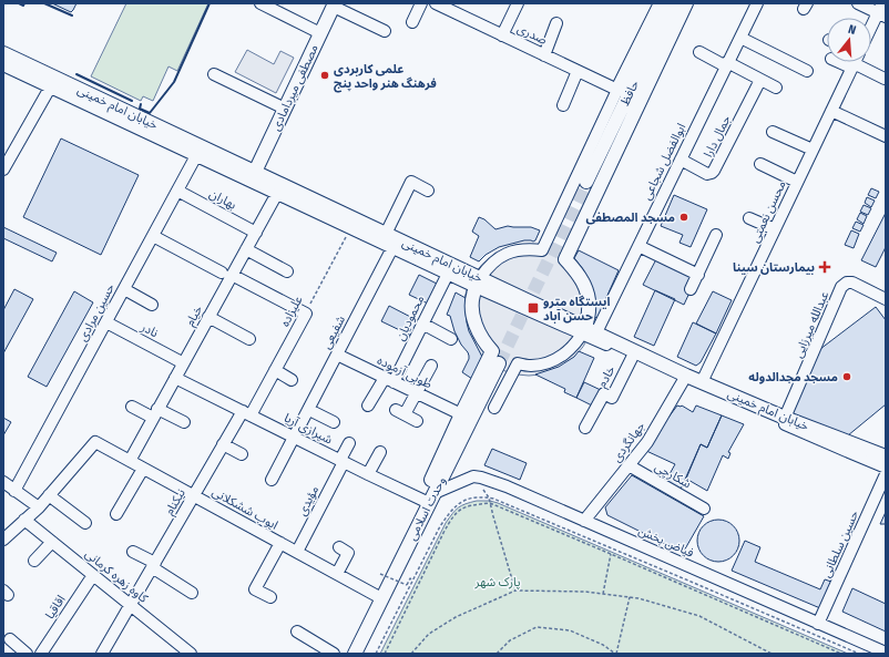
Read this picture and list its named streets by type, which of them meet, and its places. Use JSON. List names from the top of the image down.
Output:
{
  "streets": {
    "main road": [
      "مصطفی میردامادی",
      "حافظ",
      "خیابان امام خمینی",
      "وحدت اسلامی"
    ],
    "street": [
      "صدری",
      "جمال دارا",
      "ابوالفضل شجاعی",
      "بهاران",
      "محسن نعمتی",
      "علیزاده",
      "حسین مرادی",
      "خیام",
      "محمودیان",
      "عبدالله میرزایی",
      "نادر",
      "شفیعی",
      "طوبی آزموده",
      "خادم",
      "شیرازی آریا",
      "جهانگردی",
      "شکارچی",
      "مؤیدی",
      "نیکنام",
      "ایوب ششکلانی",
      "فیاض بخش",
      "حسین سلطانی",
      "کاوه زهره کرمانی",
      "اقاقیا"
    ]
  },
  "crossings": [
    ["مصطفی میردامادی", "خیابان امام خمینی"],
    ["خیابان امام خمینی", "ابوالفضل شجاعی"],
    ["خیابان امام خمینی", "محسن نعمتی"],
    ["خیابان امام خمینی", "حسین مرادی"],
    ["خیابان امام خمینی", "خیام"],
    ["خیابان امام خمینی", "محمودیان"],
    ["خیابان امام خمینی", "عبدالله میرزایی"],
    ["خیابان امام خمینی", "شفیعی"],
    ["خیابان امام خمینی", "خادم"],
    ["خیابان امام خمینی", "جهانگردی"],
    ["جمال دارا", "ابوالفضل شجاعی"],
    ["بهاران", "حسین مرادی"],
    ["بهاران", "خیام"],
    ["علیزاده", "شیرازی آریا"],
    ["علیزاده", "نیکنام"],
    ["حسین مرادی", "نادر"],
    ["خیام", "شیرازی آریا"],
    ["خیام", "ایوب ششکلانی"],
    ["محمودیان", "طوبی آزموده"],
    ["شفیعی", "طوبی آزموده"],
    ["شفیعی", "شیرازی آریا"],
    ["شیرازی آریا", "مؤیدی"],
    ["شیرازی آریا", "نیکنام"],
    ["شیرازی آریا", "وحدت اسلامی"],
    ["جهانگردی", "شکارچی"],
    ["جهانگردی", "فیاض بخش"],
    ["مؤیدی", "ایوب ششکلانی"],
    ["نیکنام", "ایوب ششکلانی"],
    ["نیکنام", "کاوه زهره کرمانی"],
    ["ایوب ششکلانی", "وحدت اسلامی"],
    ["فیاض بخش", "حسین سلطانی"],
    ["کاوه زهره کرمانی", "اقاقیا"]
  ],
  "parks": ["پارک شهر"],
  "places": {
    "other": ["علمی کاربردی فرهنگ هنر واحد پنج", "مسجد المصطفی", "مسجد مجدالدوله"],
    "health": ["بیمارستان سینا"],
    "transit": ["ایستگاه مترو حسن آباد"]
  },
  "north": "top"
}
